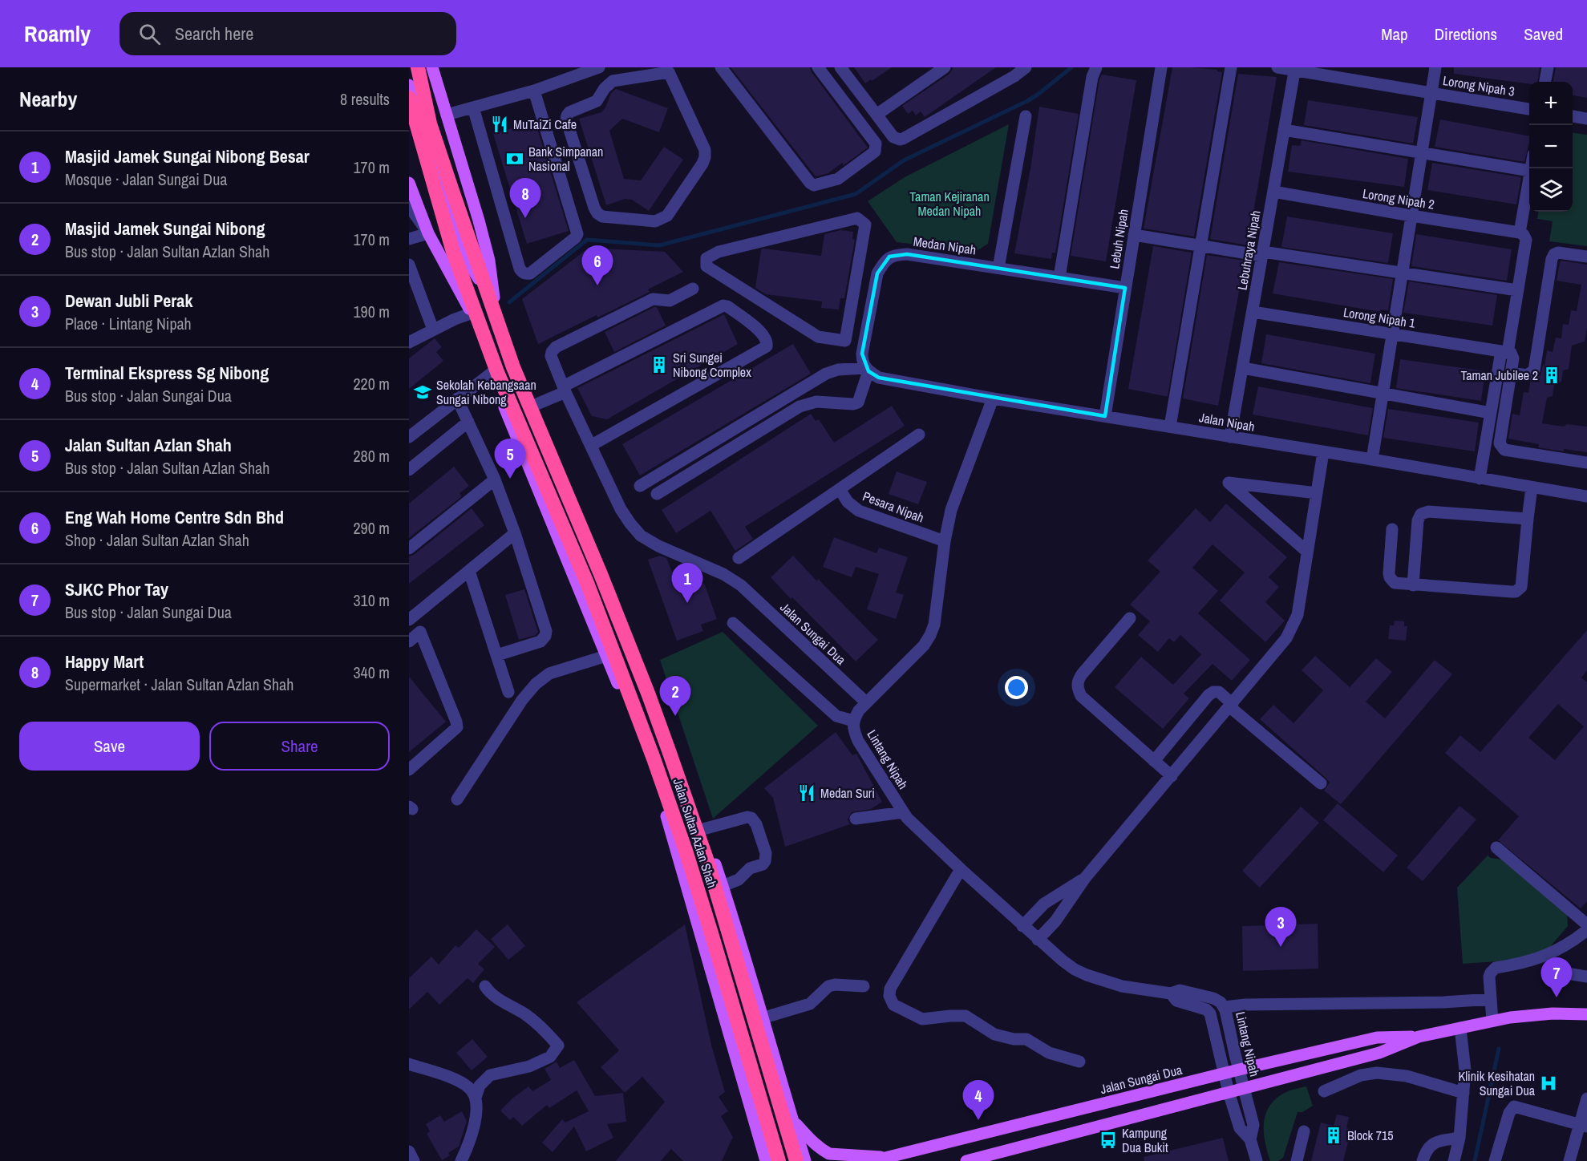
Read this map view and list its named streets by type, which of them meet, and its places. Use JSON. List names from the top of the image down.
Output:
{
  "streets": {
    "highway": ["Jalan Sultan Azlan Shah"],
    "main road": ["Jalan Sungai Dua"],
    "street": [
      "Lorong Nipah 3",
      "Lorong Nipah 2",
      "Lebuh Nipah",
      "Medan Nipah",
      "Lebuhraya Nipah",
      "Lorong Nipah 1",
      "Jalan Nipah",
      "Pesara Nipah",
      "Lintang Nipah"
    ]
  },
  "crossings": [
    ["Lorong Nipah 3", "Lebuhraya Nipah"],
    ["Lorong Nipah 2", "Lebuhraya Nipah"],
    ["Lebuh Nipah", "Medan Nipah"],
    ["Lebuh Nipah", "Jalan Nipah"],
    ["Medan Nipah", "Jalan Nipah"],
    ["Lebuhraya Nipah", "Lorong Nipah 1"],
    ["Lebuhraya Nipah", "Jalan Nipah"],
    ["Jalan Nipah", "Lintang Nipah"],
    ["Pesara Nipah", "Lintang Nipah"],
    ["Jalan Sungai Dua", "Lintang Nipah"],
    ["Jalan Sungai Dua", "Jalan Sultan Azlan Shah"]
  ],
  "parks": ["Taman Kejiranan Medan Nipah"],
  "places": {
    "restaurant": ["MuTaiZi Cafe", "Medan Suri"],
    "bank": ["Bank Simpanan Nasional"],
    "building": ["Sri Sungei Nibong Complex", "Taman Jubilee 2", "Block 715"],
    "school or university": ["Sekolah Kebangsaan Sungai Nibong"],
    "hospital": ["Klinik Kesihatan Sungai Dua"],
    "bus stop": ["Kampung Dua Bukit"]
  },
  "page": {
    "header": "Roamly",
    "search": "Search here",
    "nav": ["Map", "Directions", "Saved"],
    "heading": ["Nearby", "8 results"],
    "map_buttons": ["+", "−"],
    "list": [
      {
        "mark": "1",
        "name": "Masjid Jamek Sungai Nibong Besar",
        "note": "Mosque · Jalan Sungai Dua",
        "value": "170 m"
      },
      {
        "mark": "2",
        "name": "Masjid Jamek Sungai Nibong",
        "note": "Bus stop · Jalan Sultan Azlan Shah",
        "value": "170 m"
      },
      {
        "mark": "3",
        "name": "Dewan Jubli Perak",
        "note": "Place · Lintang Nipah",
        "value": "190 m"
      },
      {
        "mark": "4",
        "name": "Terminal Ekspress Sg Nibong",
        "note": "Bus stop · Jalan Sungai Dua",
        "value": "220 m"
      },
      {
        "mark": "5",
        "name": "Jalan Sultan Azlan Shah",
        "note": "Bus stop · Jalan Sultan Azlan Shah",
        "value": "280 m"
      },
      {
        "mark": "6",
        "name": "Eng Wah Home Centre Sdn Bhd",
        "note": "Shop · Jalan Sultan Azlan Shah",
        "value": "290 m"
      },
      {
        "mark": "7",
        "name": "SJKC Phor Tay",
        "note": "Bus stop · Jalan Sungai Dua",
        "value": "310 m"
      },
      {
        "mark": "8",
        "name": "Happy Mart",
        "note": "Supermarket · Jalan Sultan Azlan Shah",
        "value": "340 m"
      }
    ],
    "pins": [
      "8",
      "6",
      "5",
      "1",
      "2",
      "3",
      "7",
      "4"
    ],
    "buttons": ["Save", "Share"]
  }
}
